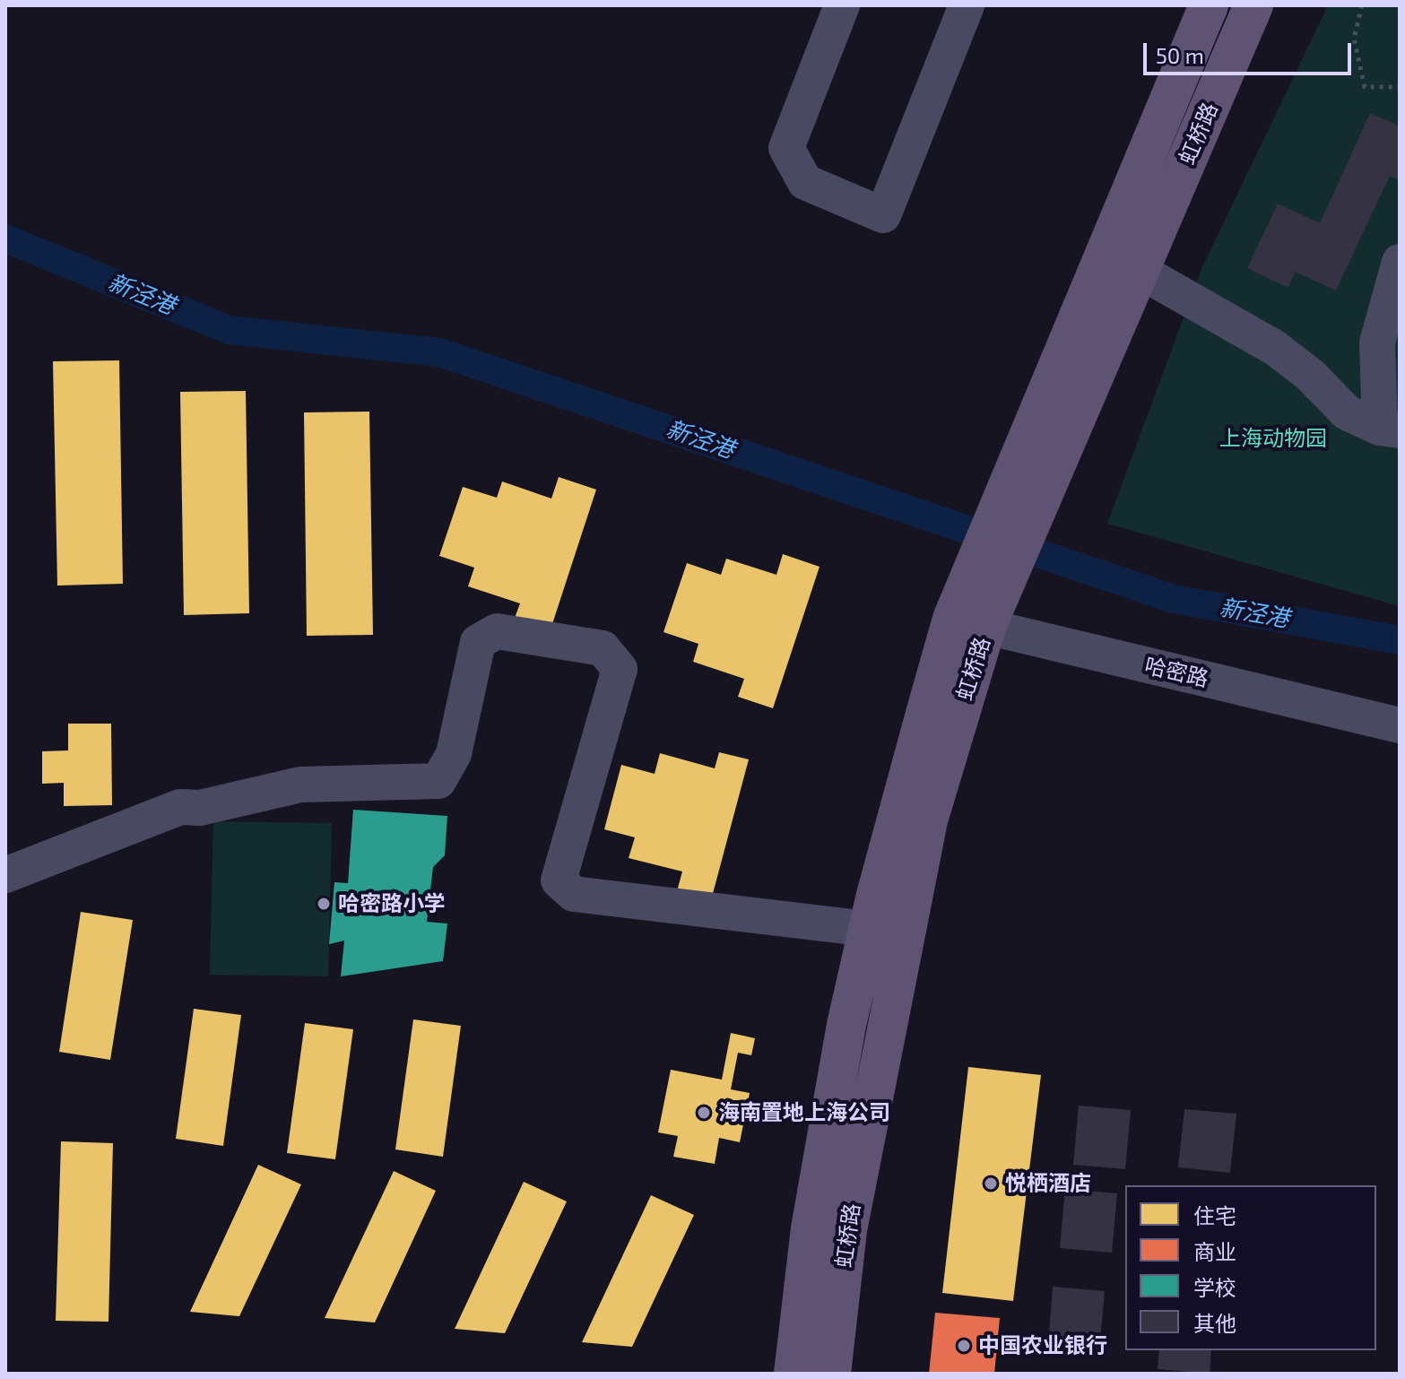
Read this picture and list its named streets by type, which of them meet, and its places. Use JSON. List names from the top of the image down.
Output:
{
  "streets": {
    "main road": ["虹桥路"],
    "street": ["哈密路"]
  },
  "crossings": [
    ["虹桥路", "哈密路"]
  ],
  "water": ["新泾港"],
  "parks": ["上海动物园"],
  "places": [
    "哈密路小学",
    "海南置地上海公司",
    "悦栖酒店",
    "中国农业银行"
  ],
  "legend": [
    "住宅",
    "商业",
    "学校",
    "其他"
  ],
  "scale_bar": "50 m"
}
